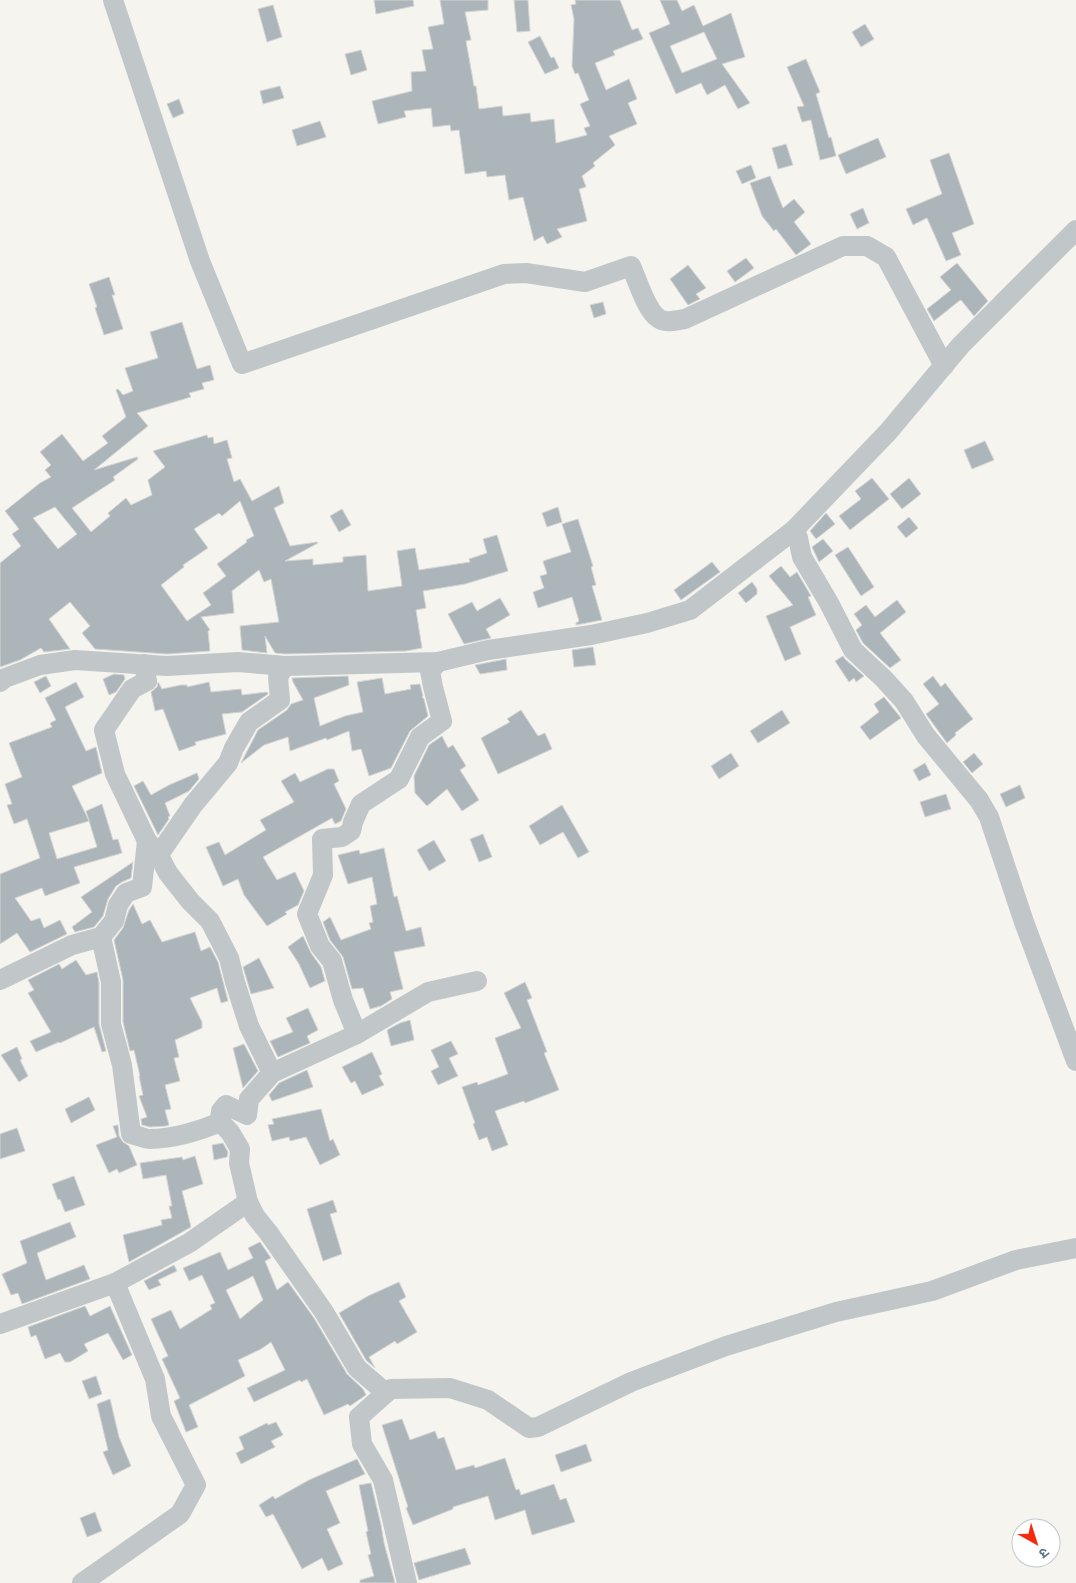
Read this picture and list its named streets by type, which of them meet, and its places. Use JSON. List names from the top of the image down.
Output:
{
  "north": "bottom right"
}
